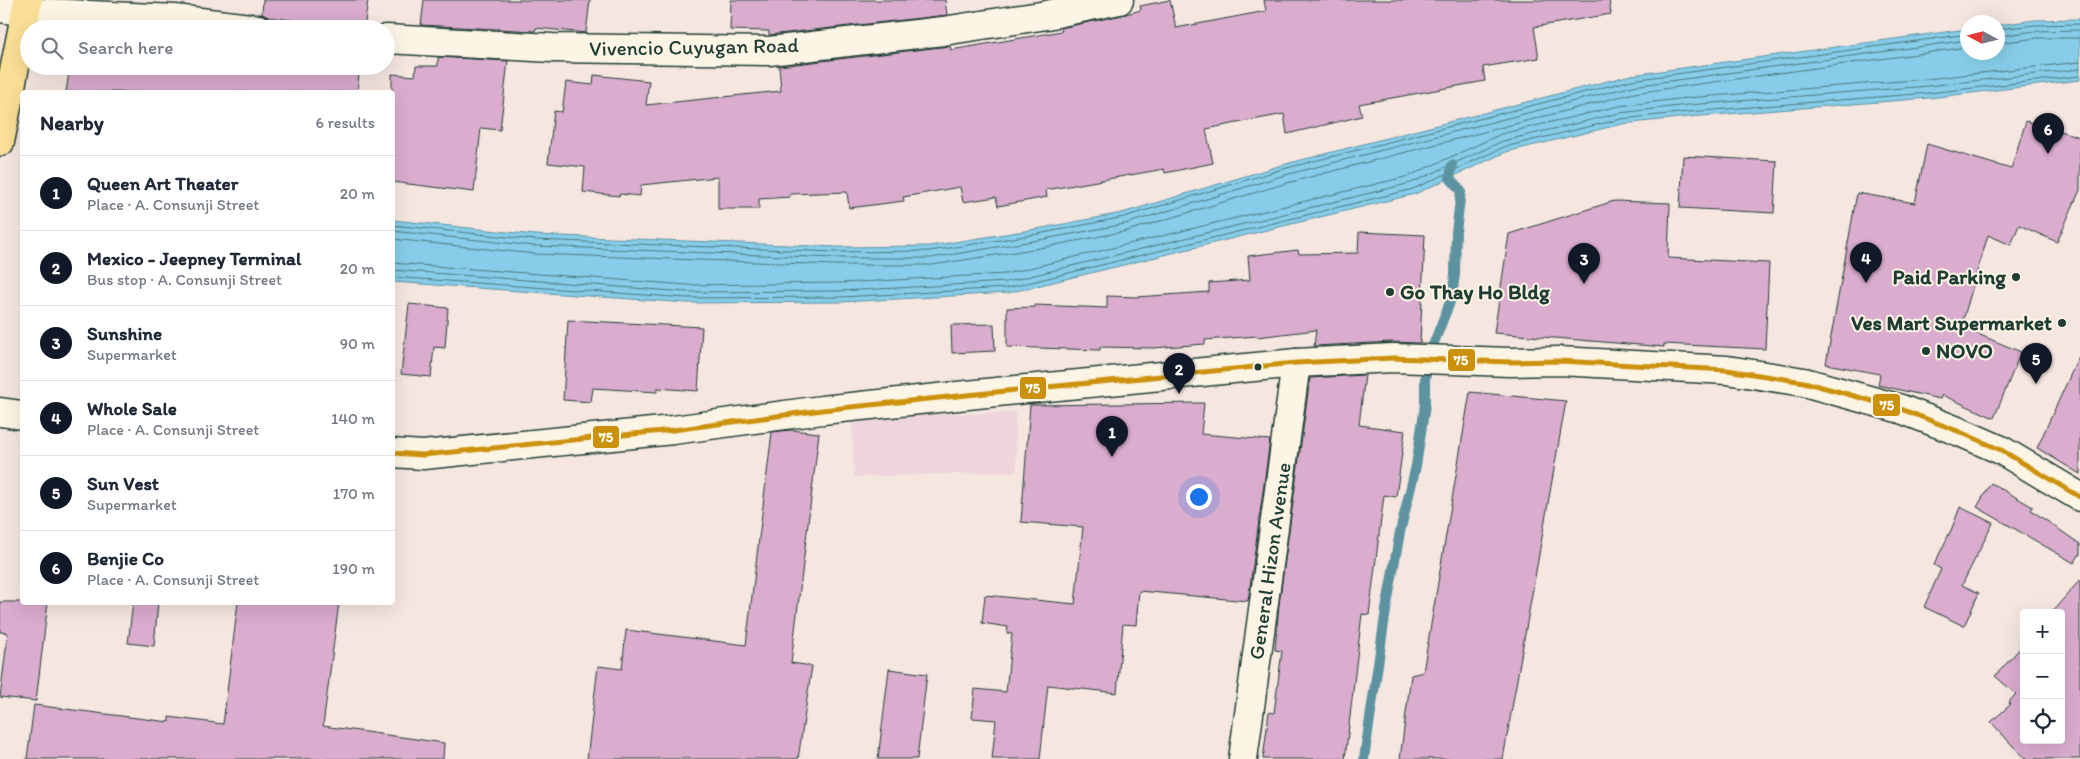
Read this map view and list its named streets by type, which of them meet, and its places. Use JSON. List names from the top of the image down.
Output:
{
  "streets": {
    "main road": ["Vivencio Cuyugan Road", "General Hizon Avenue"]
  },
  "places": [
    "Paid Parking",
    "Go Thay Ho Bldg",
    "Ves Mart Supermarket",
    "NOVO"
  ],
  "lines": ["transit line 75"],
  "north": "left",
  "page": {
    "search": "Search here",
    "heading": ["Nearby", "6 results"],
    "pins": [
      "6",
      "4",
      "3",
      "5",
      "2",
      "1"
    ],
    "list": [
      {
        "mark": "1",
        "name": "Queen Art Theater",
        "note": "Place · A. Consunji Street",
        "value": "20 m"
      },
      {
        "mark": "2",
        "name": "Mexico - Jeepney Terminal",
        "note": "Bus stop · A. Consunji Street",
        "value": "20 m"
      },
      {
        "mark": "3",
        "name": "Sunshine",
        "note": "Supermarket",
        "value": "90 m"
      },
      {
        "mark": "4",
        "name": "Whole Sale",
        "note": "Place · A. Consunji Street",
        "value": "140 m"
      },
      {
        "mark": "5",
        "name": "Sun Vest",
        "note": "Supermarket",
        "value": "170 m"
      },
      {
        "mark": "6",
        "name": "Benjie Co",
        "note": "Place · A. Consunji Street",
        "value": "190 m"
      }
    ],
    "map_buttons": ["+", "−"]
  }
}
